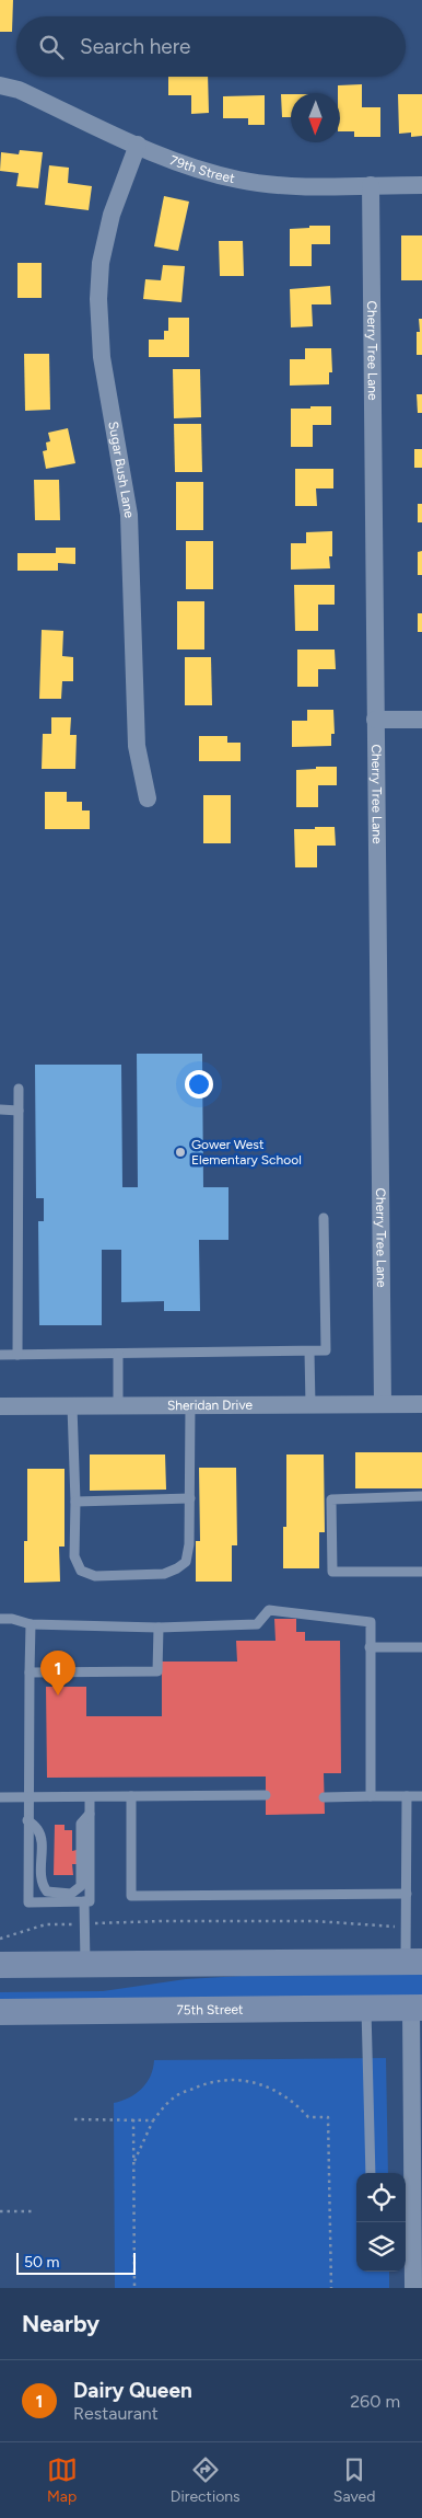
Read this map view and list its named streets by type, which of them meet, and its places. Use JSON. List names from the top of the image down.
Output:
{
  "streets": {
    "main road": ["75th Street"],
    "street": [
      "79th Street",
      "Cherry Tree Lane",
      "Sugar Bush Lane",
      "Sheridan Drive"
    ]
  },
  "crossings": [
    ["79th Street", "Cherry Tree Lane"],
    ["79th Street", "Sugar Bush Lane"],
    ["Cherry Tree Lane", "Sheridan Drive"]
  ],
  "places": ["Gower West Elementary School"],
  "scale_bar": "50 m",
  "north": "bottom",
  "page": {
    "search": "Search here",
    "pins": "1",
    "scale": "50 m",
    "heading": "Nearby",
    "list": [
      {
        "mark": "1",
        "name": "Dairy Queen",
        "note": "Restaurant",
        "value": "260 m"
      }
    ],
    "nav": ["Map", "Directions", "Saved"]
  }
}
